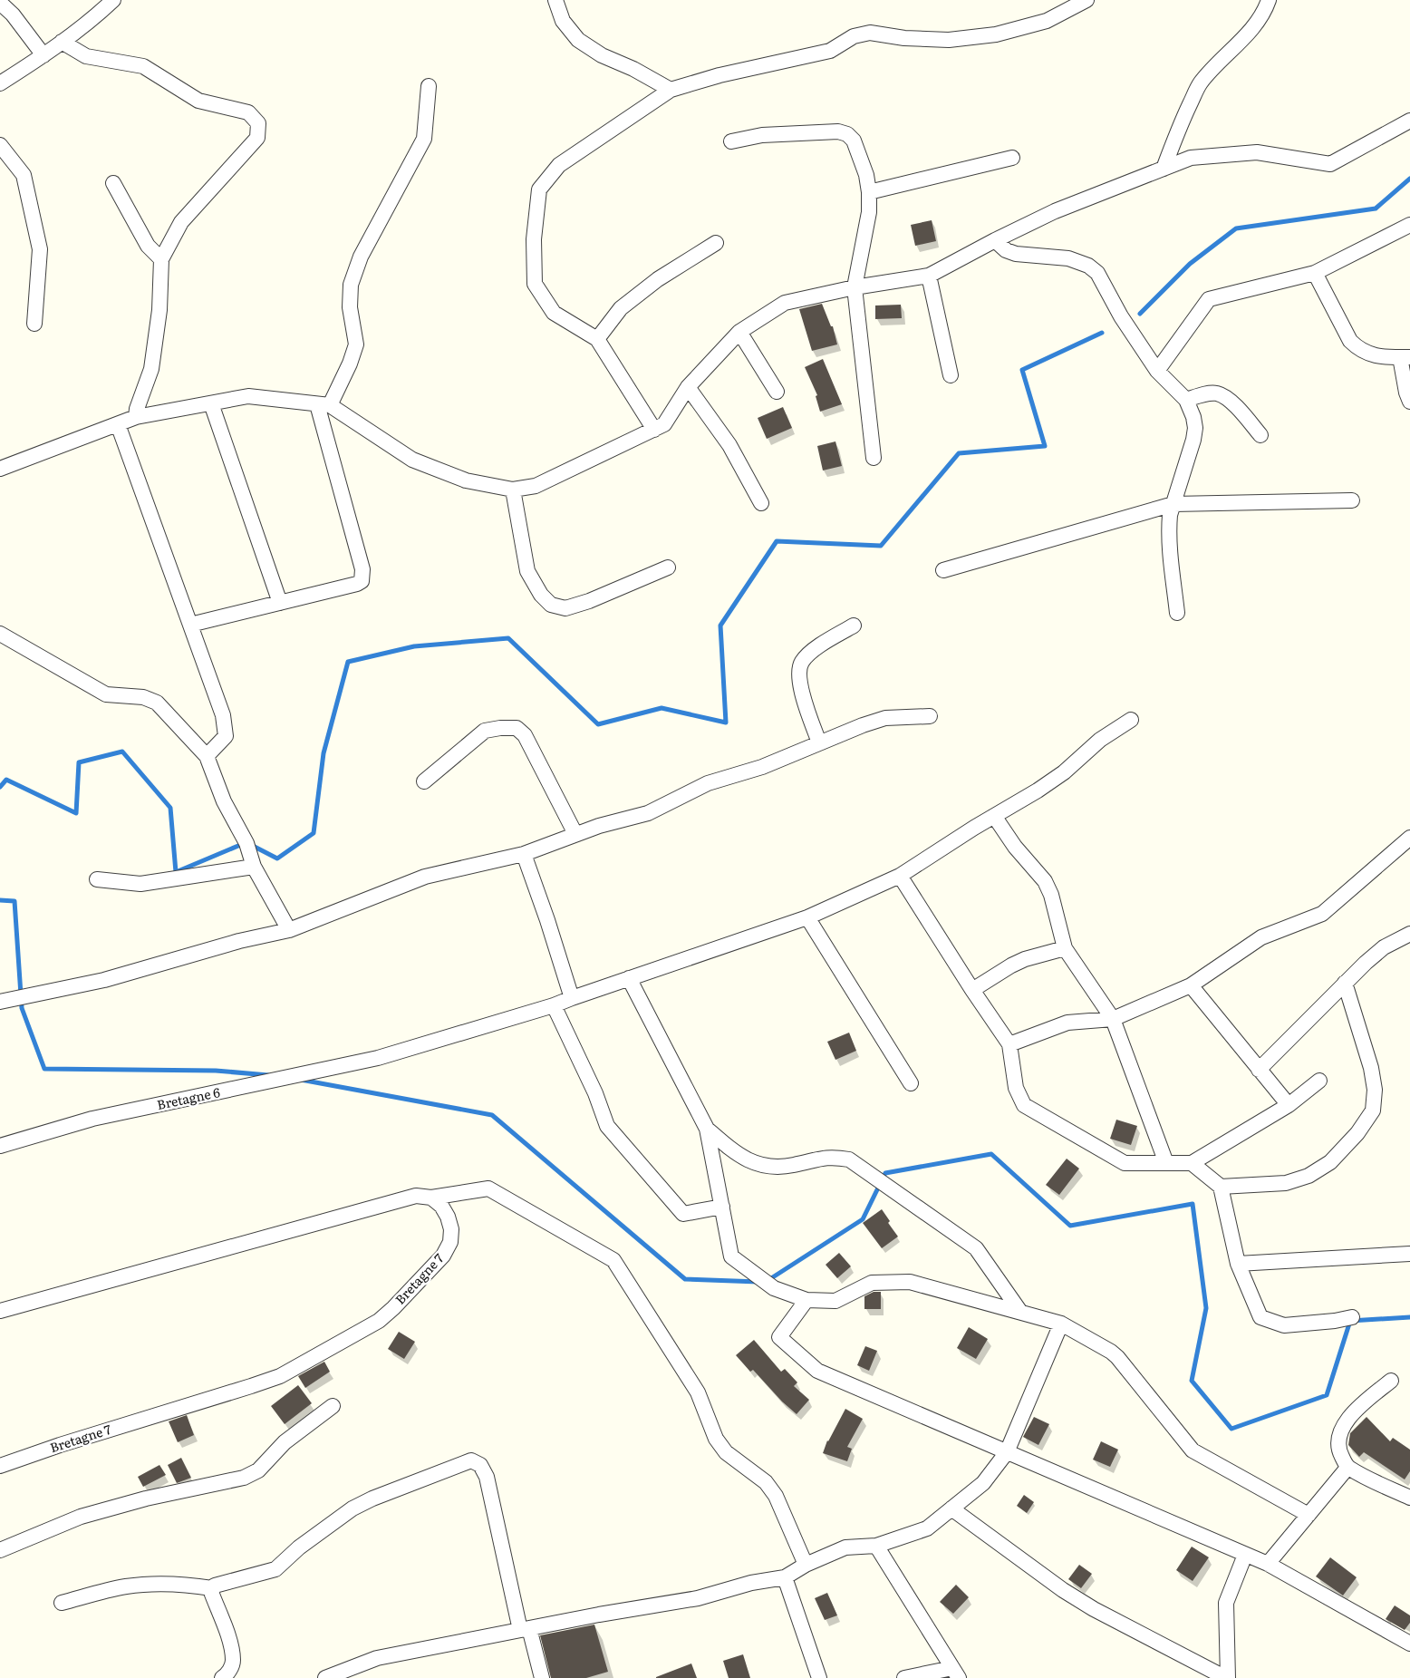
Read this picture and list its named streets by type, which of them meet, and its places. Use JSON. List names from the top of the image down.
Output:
{
  "streets": {
    "street": ["Bretagne 6", "Bretagne 7"]
  }
}
